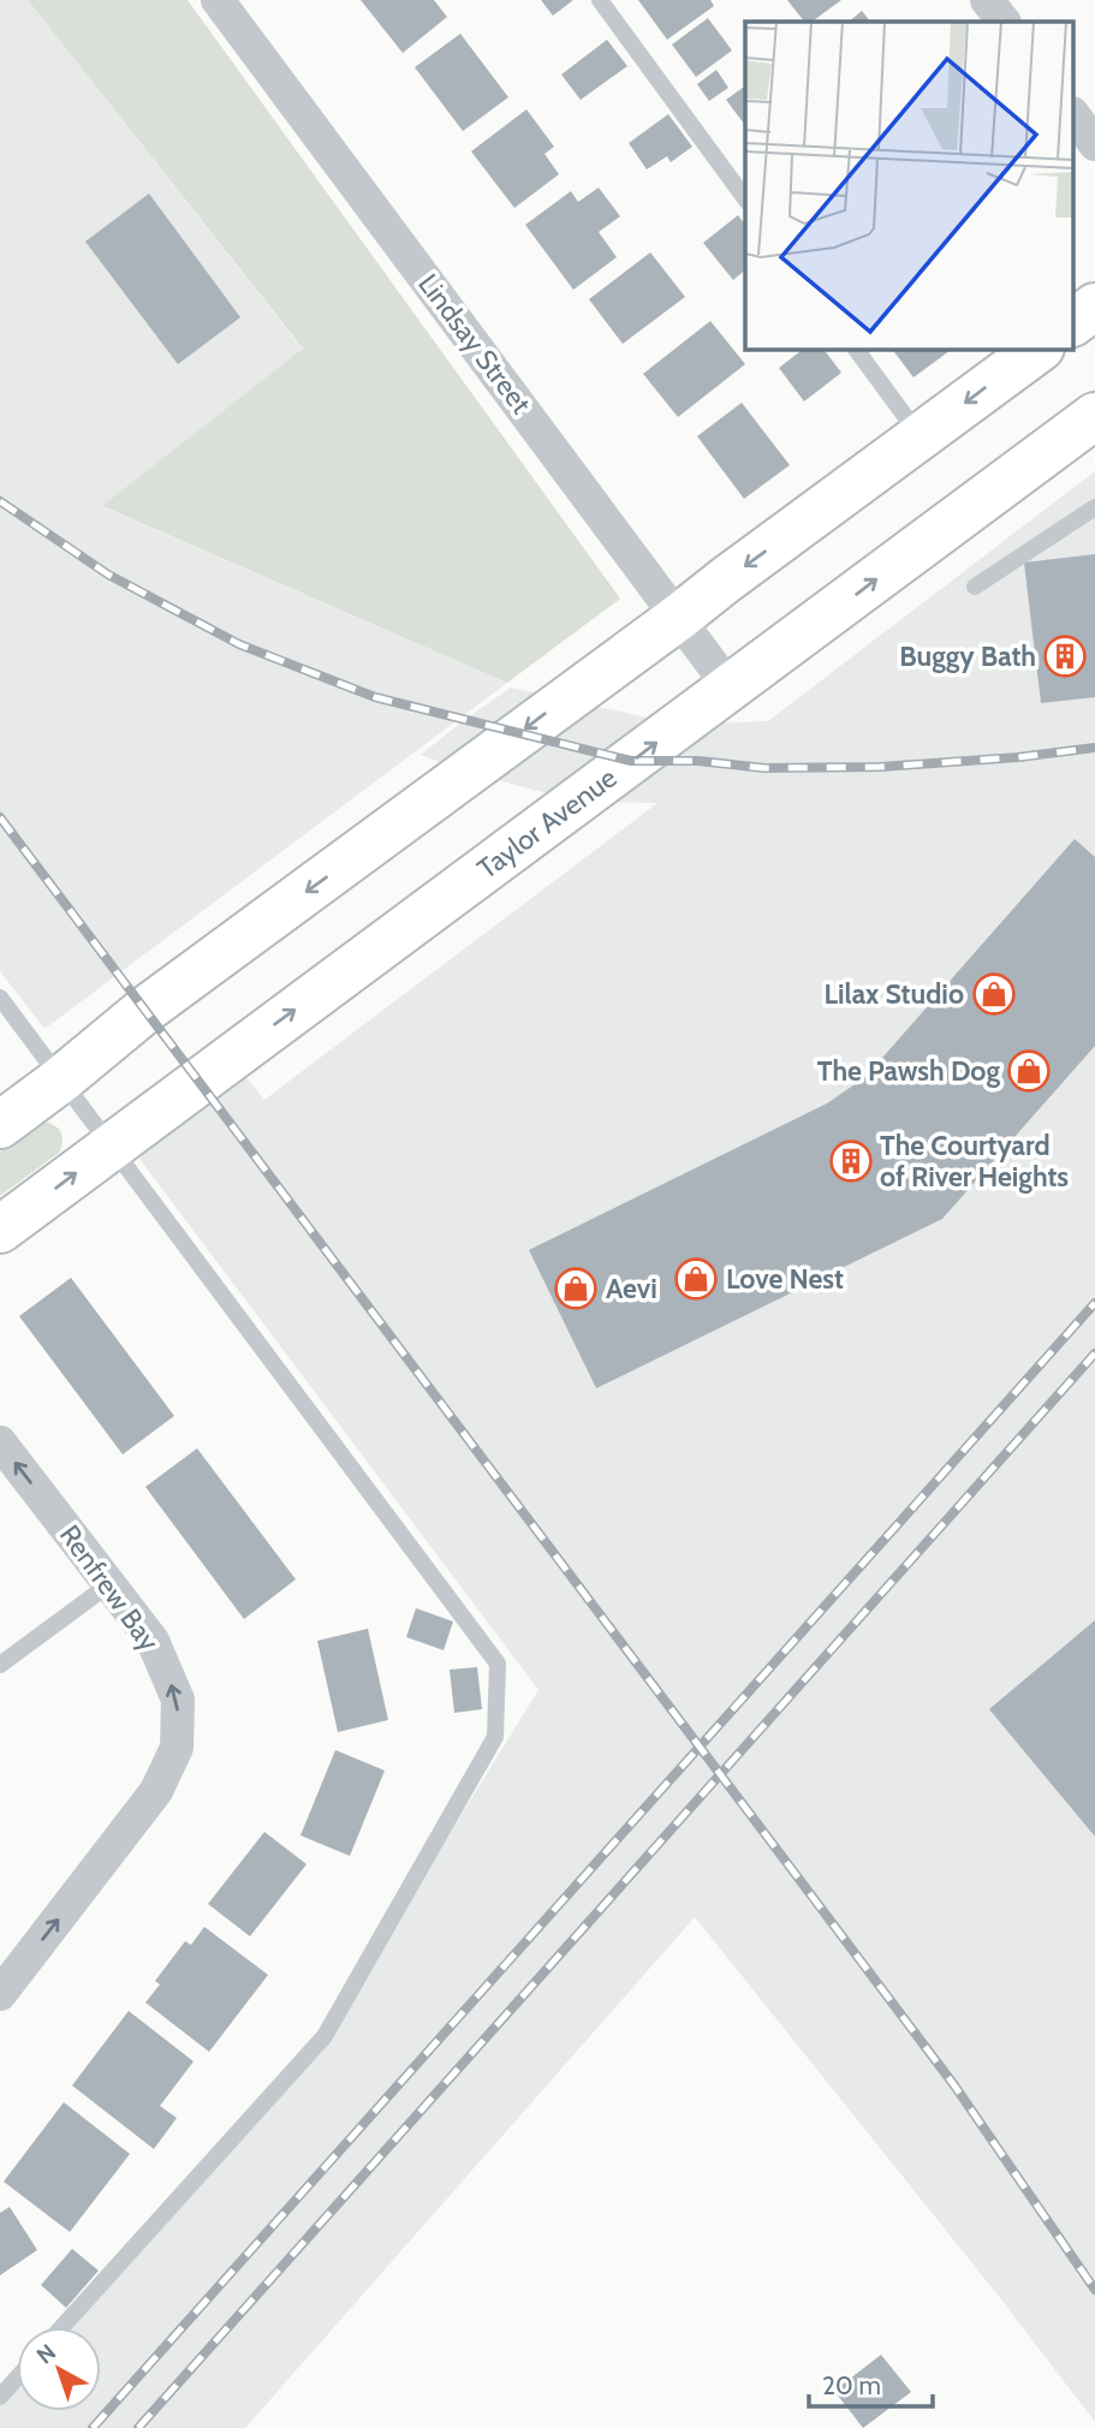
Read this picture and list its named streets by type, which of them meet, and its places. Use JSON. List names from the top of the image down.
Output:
{
  "streets": {
    "main road": ["Taylor Avenue"],
    "street": ["Lindsay Street", "Renfrew Bay"]
  },
  "crossings": [
    ["Lindsay Street", "Taylor Avenue"]
  ],
  "one_way": ["Renfrew Bay"],
  "places": {
    "building": ["Buggy Bath", "The Courtyard of River Heights"],
    "shop": [
      "Lilax Studio",
      "The Pawsh Dog",
      "Love Nest",
      "Aevi"
    ]
  },
  "scale_bar": "20 m",
  "north": "top left"
}
